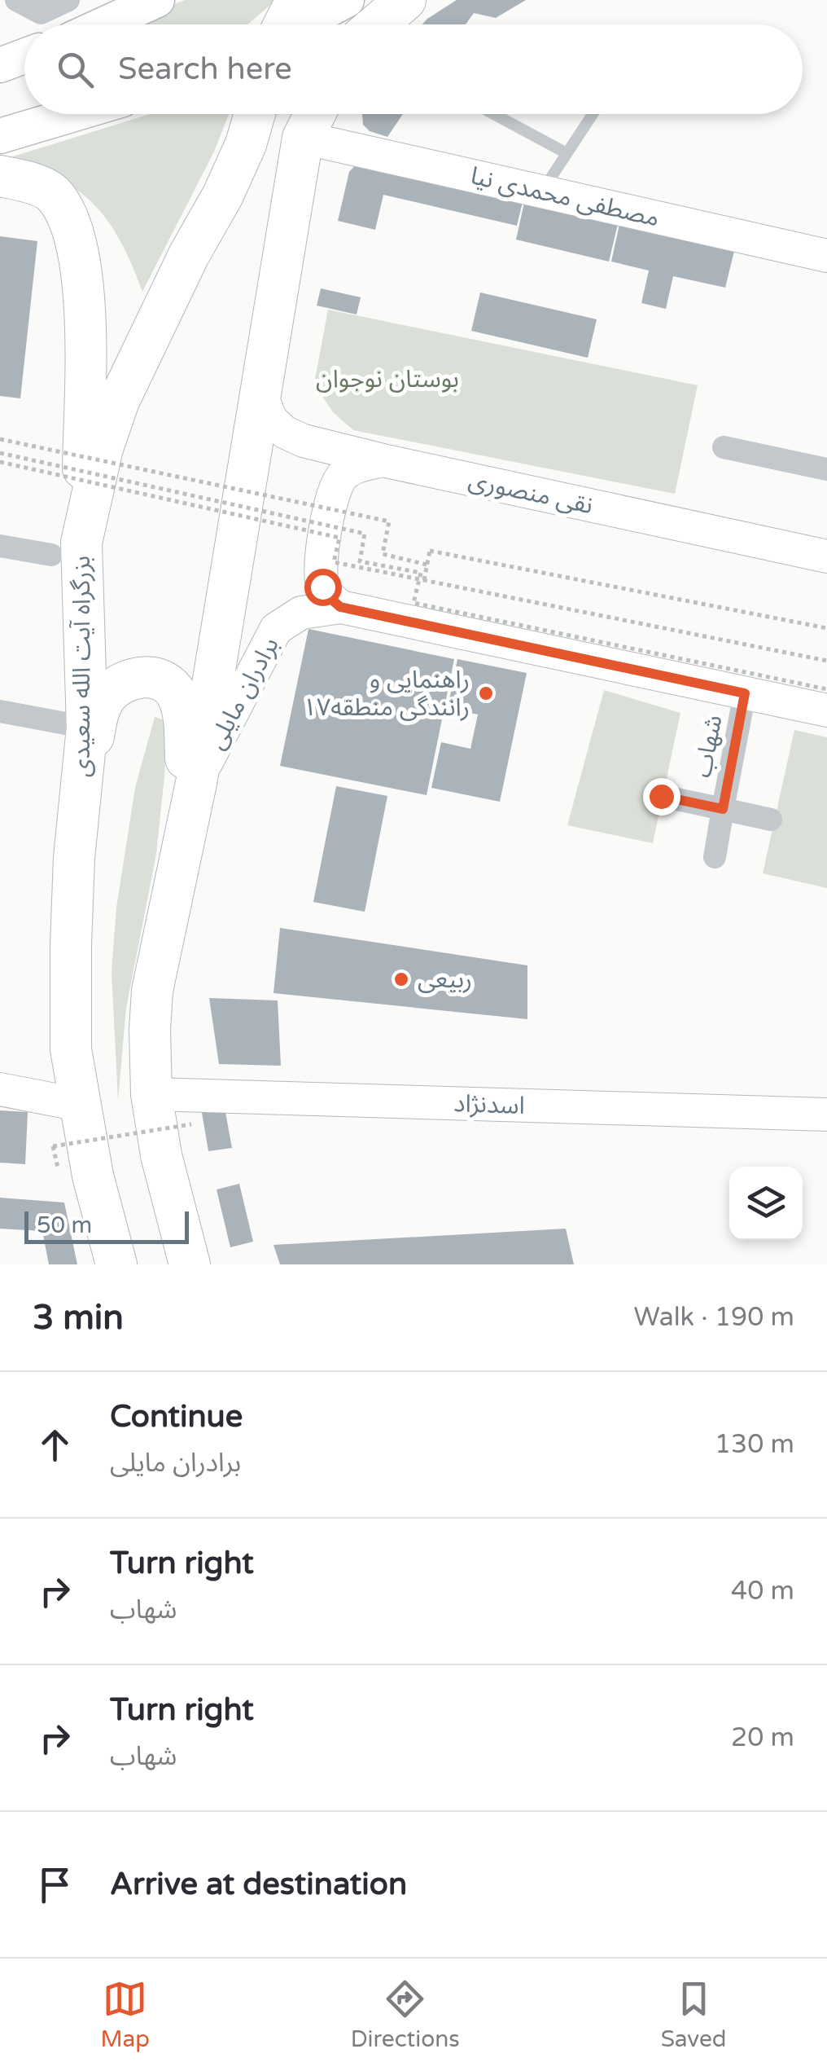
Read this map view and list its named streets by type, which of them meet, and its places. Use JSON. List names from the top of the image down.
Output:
{
  "streets": {
    "highway": ["بزرگراه آیت الله سعیدی"],
    "street": [
      "مصطفی محمدی نیا",
      "نقی منصوری",
      "برادران مایلی",
      "شهاب",
      "اسدنژاد"
    ]
  },
  "crossings": [
    ["برادران مایلی", "شهاب"]
  ],
  "parks": ["بوستان نوجوان"],
  "places": ["راهنمایی و رانندگی منطقه۱۷", "ربیعی"],
  "scale_bar": "50 m",
  "page": {
    "search": "Search here",
    "scale": "50 m",
    "heading": ["3 min", "Walk · 190 m"],
    "list": [
      ["Continue", "برادران مایلی", "130 m"],
      ["Turn right", "شهاب", "40 m"],
      ["Turn right", "شهاب", "20 m"],
      "Arrive at destination"
    ],
    "nav": ["Map", "Directions", "Saved"]
  }
}
